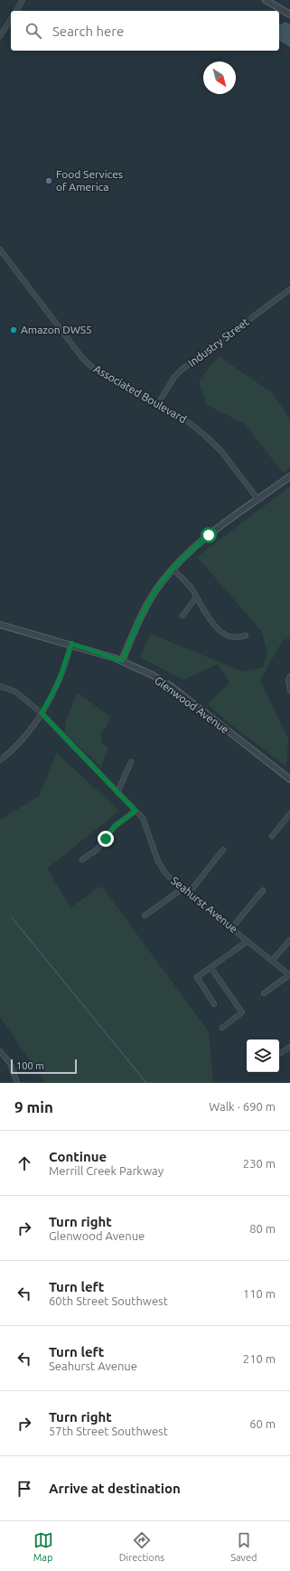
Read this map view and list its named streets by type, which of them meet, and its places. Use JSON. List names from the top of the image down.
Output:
{
  "streets": {
    "street": [
      "Industry Street",
      "Associated Boulevard",
      "Glenwood Avenue",
      "Seahurst Avenue"
    ]
  },
  "crossings": [
    ["Industry Street", "Associated Boulevard"]
  ],
  "places": ["Food Services of America", "Amazon DWS5"],
  "scale_bar": "100 m",
  "north": "bottom right",
  "page": {
    "search": "Search here",
    "scale": "100 m",
    "heading": ["9 min", "Walk · 690 m"],
    "list": [
      ["Continue", "Merrill Creek Parkway", "230 m"],
      ["Turn right", "Glenwood Avenue", "80 m"],
      ["Turn left", "60th Street Southwest", "110 m"],
      ["Turn left", "Seahurst Avenue", "210 m"],
      ["Turn right", "57th Street Southwest", "60 m"],
      "Arrive at destination"
    ],
    "nav": ["Map", "Directions", "Saved"]
  }
}
